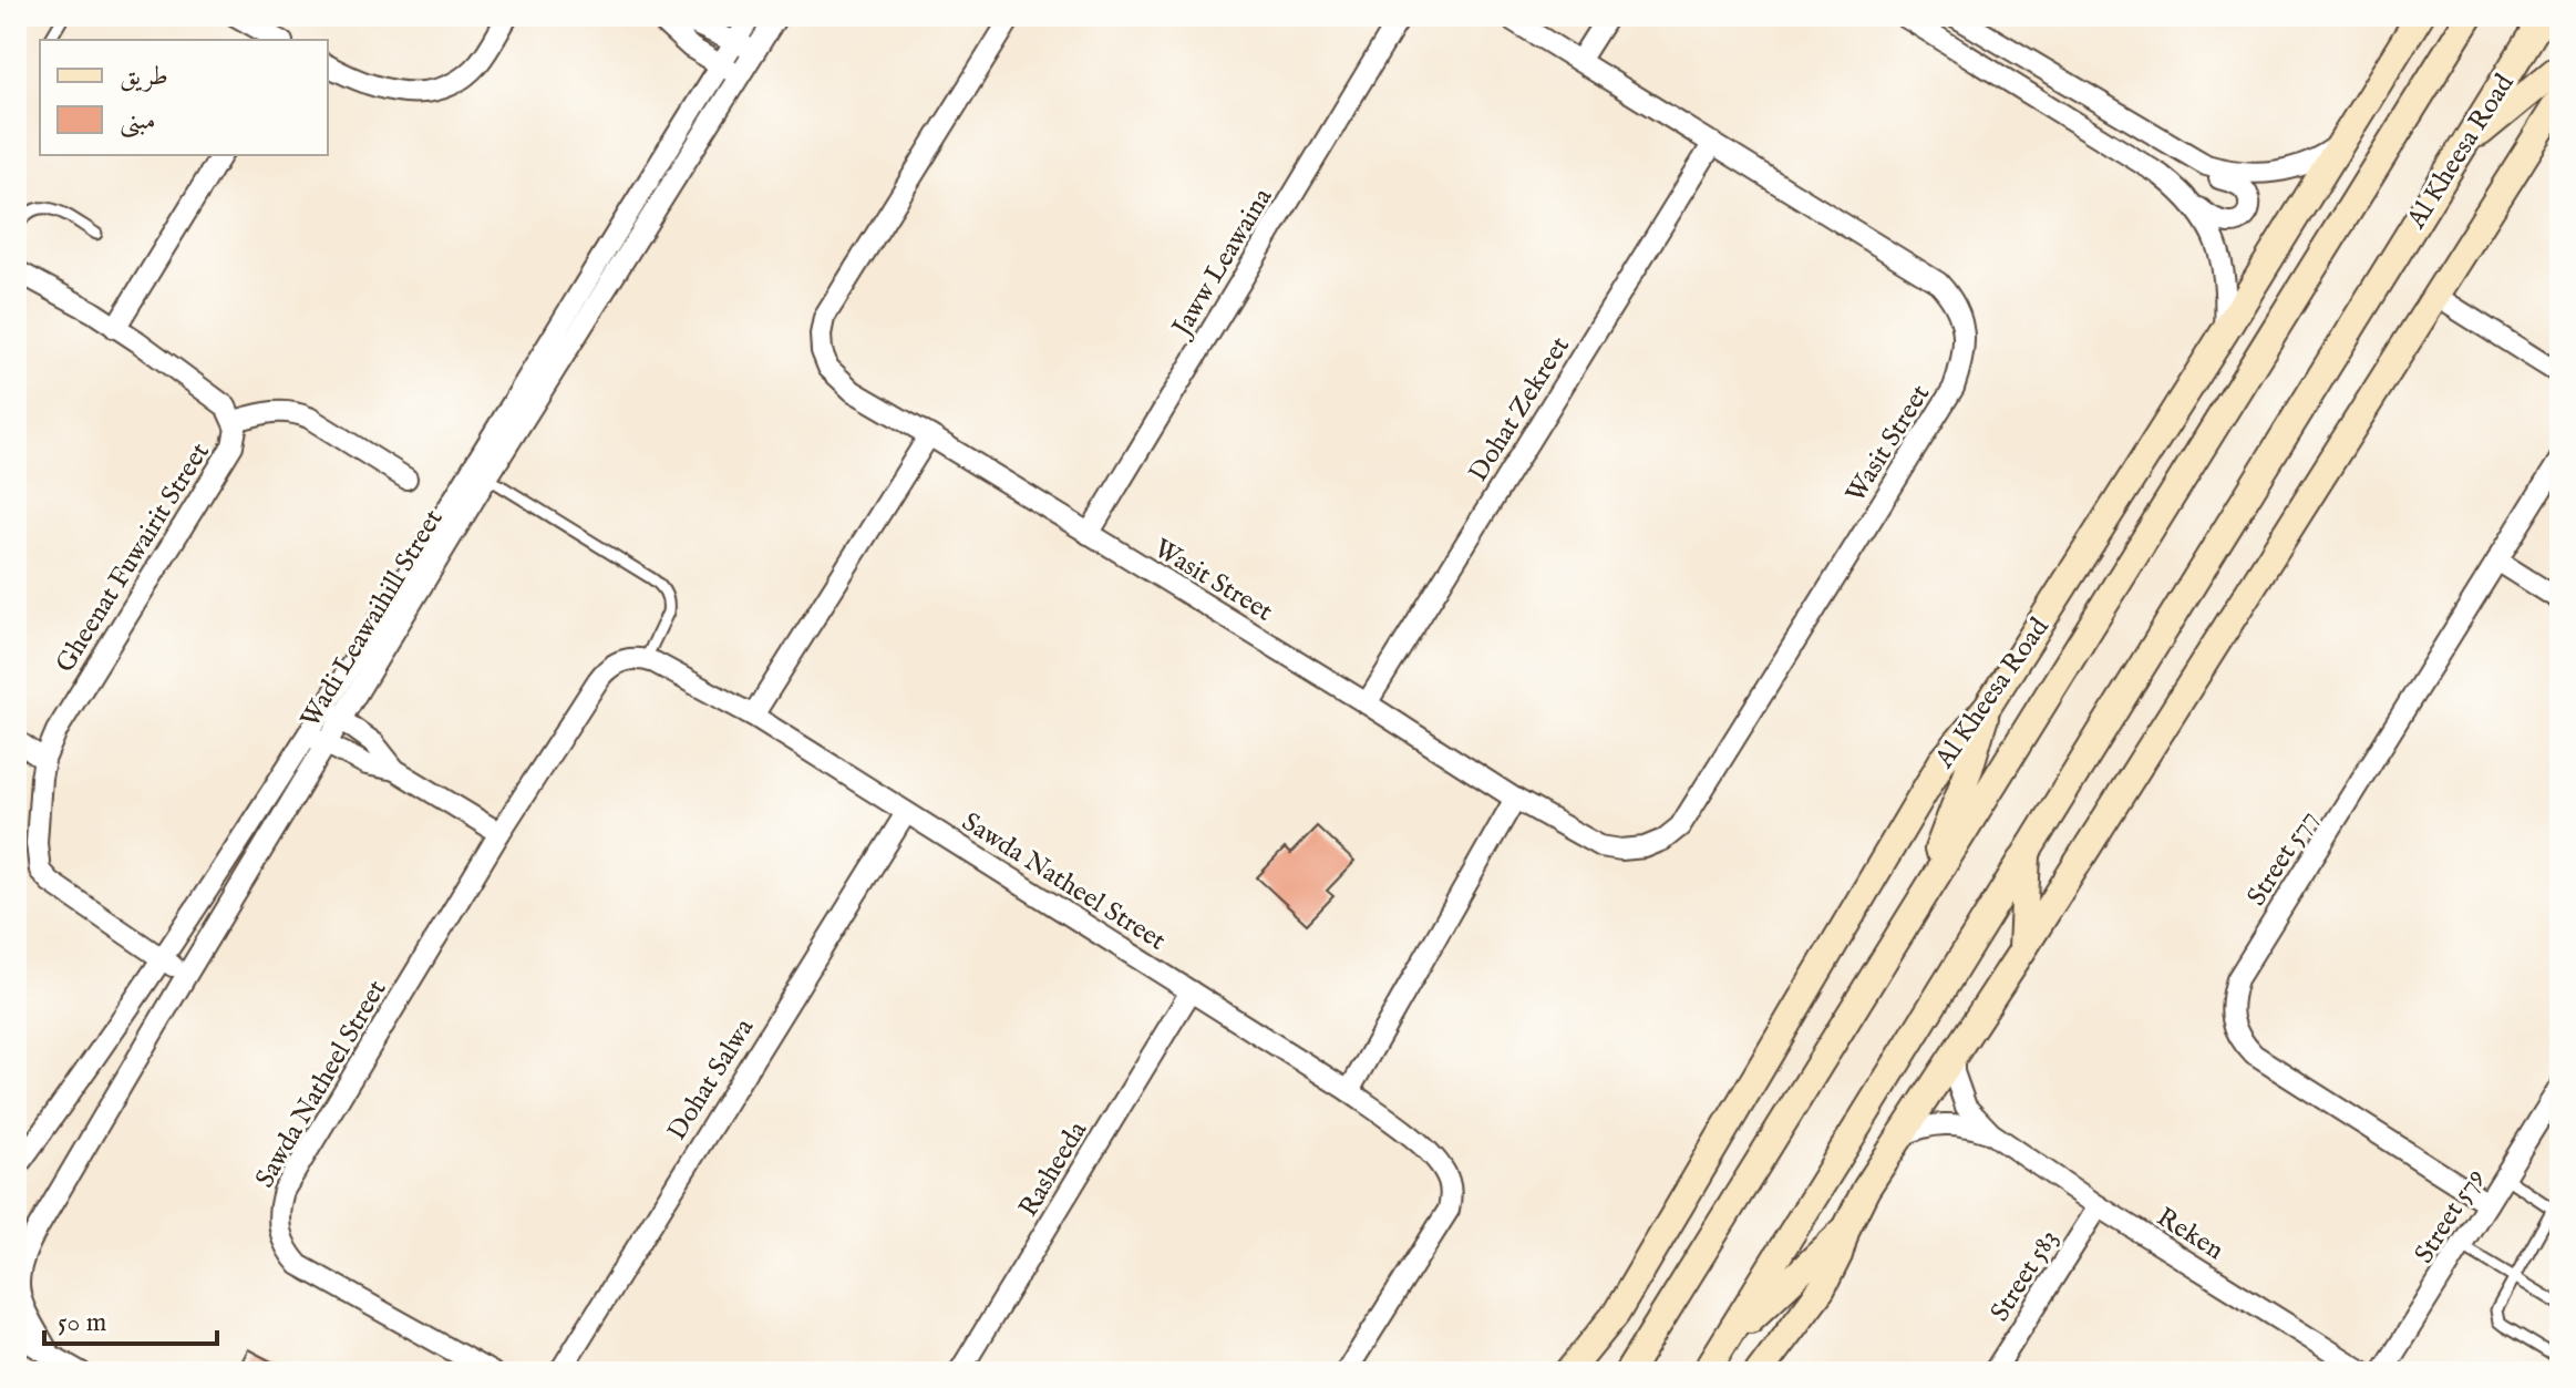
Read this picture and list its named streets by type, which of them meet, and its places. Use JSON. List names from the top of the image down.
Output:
{
  "streets": {
    "main road": ["Al Kheesa Road"],
    "street": [
      "Jaww Leawaina",
      "Dohat Zekreet",
      "Wasit Street",
      "Gheenat Fuwairit Street",
      "Wadi Leawaihill Street",
      "Street 577",
      "Sawda Natheel Street",
      "Dohat Salwa",
      "Rasheeda",
      "Street 579",
      "Reken",
      "Street 583"
    ]
  },
  "crossings": [
    ["Jaww Leawaina", "Wasit Street"],
    ["Dohat Zekreet", "Wasit Street"],
    ["Street 577", "Street 579"],
    ["Sawda Natheel Street", "Dohat Salwa"],
    ["Sawda Natheel Street", "Rasheeda"],
    ["Reken", "Street 583"]
  ],
  "legend": ["طريق", "مبنى"],
  "scale_bar": "50 m"
}
